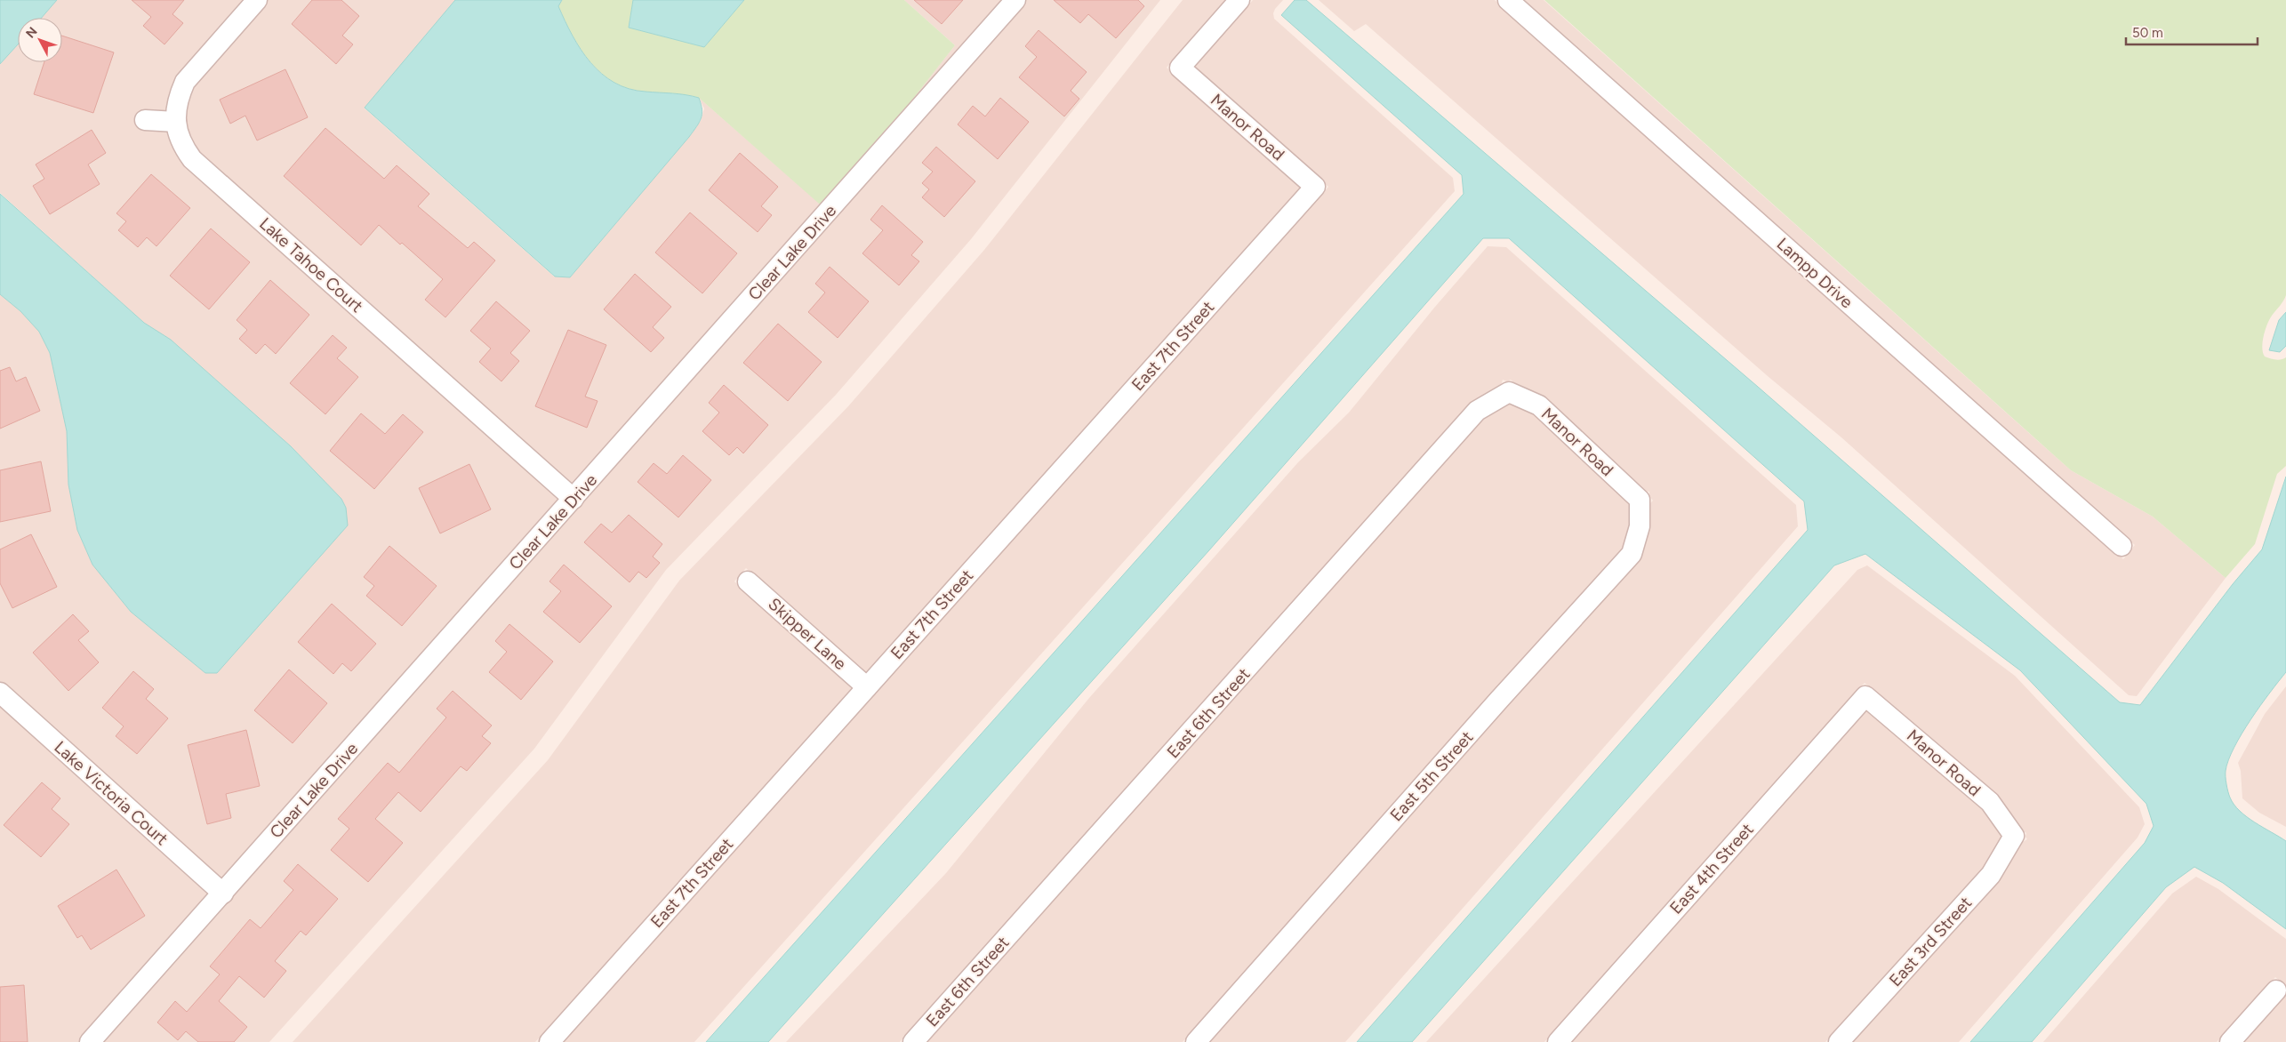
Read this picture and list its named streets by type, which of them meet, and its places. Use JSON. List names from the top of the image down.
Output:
{
  "streets": {
    "street": [
      "Manor Road",
      "Clear Lake Drive",
      "Lake Tahoe Court",
      "Lampp Drive",
      "East 7th Street",
      "Skipper Lane",
      "East 6th Street",
      "East 5th Street",
      "Lake Victoria Court",
      "East 4th Street",
      "East 3rd Street"
    ]
  },
  "crossings": [
    ["Manor Road", "East 7th Street"],
    ["Manor Road", "East 6th Street"],
    ["Manor Road", "East 5th Street"],
    ["Manor Road", "East 4th Street"],
    ["Manor Road", "East 3rd Street"],
    ["Clear Lake Drive", "Lake Tahoe Court"],
    ["Clear Lake Drive", "Lake Victoria Court"],
    ["East 7th Street", "Skipper Lane"]
  ],
  "scale_bar": "50 m",
  "north": "top left"
}
